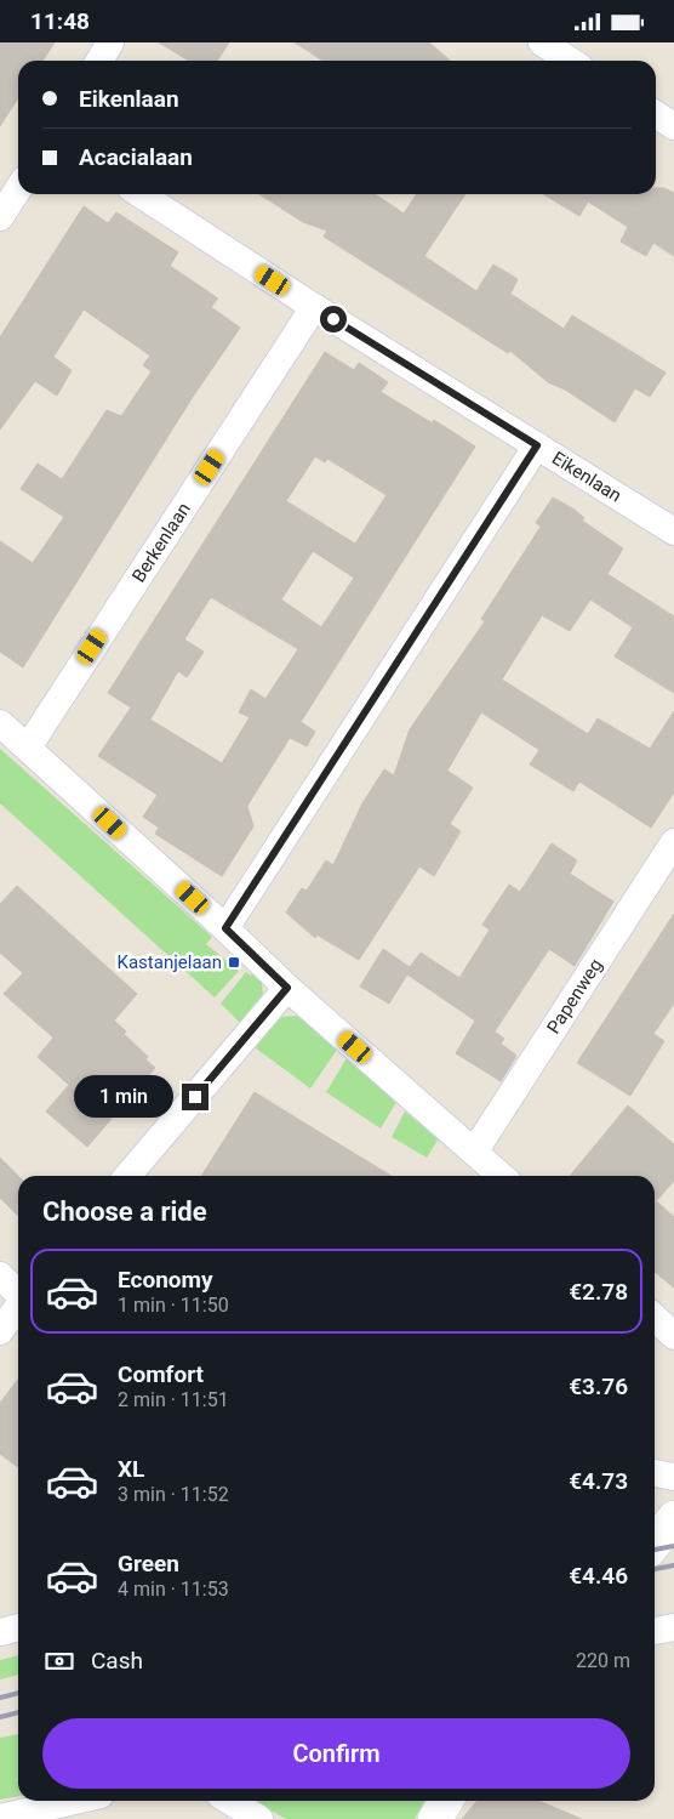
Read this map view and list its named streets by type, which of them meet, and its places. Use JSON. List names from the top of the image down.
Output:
{
  "streets": {
    "street": ["Eikenlaan", "Berkenlaan", "Papenweg"]
  },
  "crossings": [
    ["Eikenlaan", "Berkenlaan"]
  ],
  "places": {
    "transit": ["Kastanjelaan"]
  },
  "page": {
    "status": "11:48",
    "banner": ["Eikenlaan", "Acacialaan"],
    "bubble": "1 min",
    "heading": "Choose a ride",
    "list": [
      {
        "name": "Economy",
        "note": "1 min · 11:50",
        "value": "€2.78"
      },
      {
        "name": "Comfort",
        "note": "2 min · 11:51",
        "value": "€3.76"
      },
      {
        "name": "XL",
        "note": "3 min · 11:52",
        "value": "€4.73"
      },
      {
        "name": "Green",
        "note": "4 min · 11:53",
        "value": "€4.46"
      }
    ],
    "pay": ["Cash", "220 m"],
    "buttons": "Confirm"
  }
}
